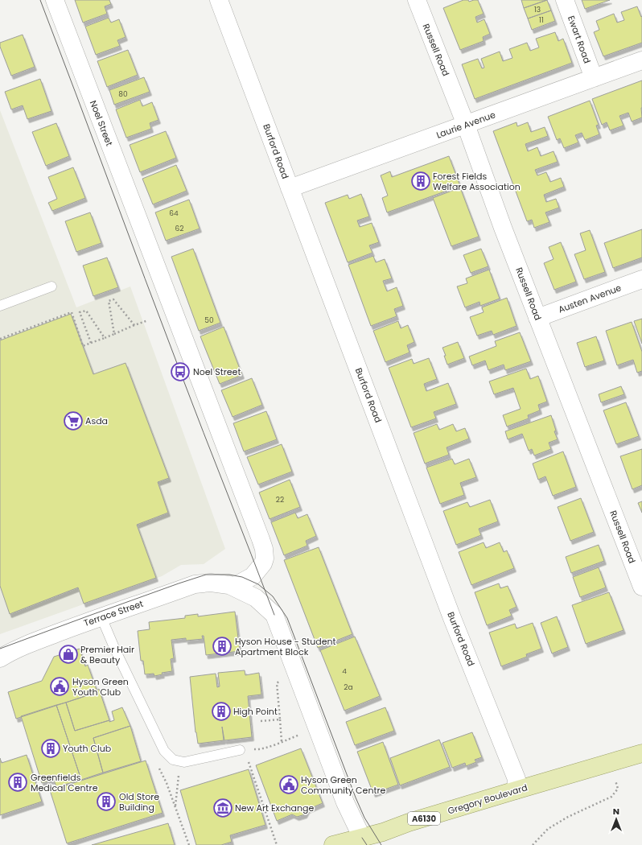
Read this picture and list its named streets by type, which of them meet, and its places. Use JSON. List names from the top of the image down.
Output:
{
  "streets": {
    "main road": ["Gregory Boulevard", "A6130"],
    "street": [
      "Ewart Road",
      "Russell Road",
      "Noel Street",
      "Laurie Avenue",
      "Burford Road",
      "Austen Avenue",
      "Terrace Street"
    ]
  },
  "crossings": [
    ["Ewart Road", "Laurie Avenue"],
    ["Russell Road", "Laurie Avenue"],
    ["Russell Road", "Austen Avenue"],
    ["Noel Street", "Terrace Street"],
    ["Laurie Avenue", "Burford Road"],
    ["Burford Road", "Gregory Boulevard"]
  ],
  "places": {
    "building": [
      "Forest Fields Welfare Association",
      "Hyson House - Student Apartment Block",
      "High Point",
      "Youth Club",
      "Greenfields Medical Centre",
      "Old Store Building"
    ],
    "bus stop": ["Noel Street"],
    "supermarket": ["Asda"],
    "shop": ["Premier Hair & Beauty"],
    "public building": ["Hyson Green Youth Club", "Hyson Green Community Centre"],
    "museum": ["New Art Exchange"]
  },
  "house_numbers": [
    "13",
    "11",
    "80",
    "64",
    "62",
    "50",
    "22",
    "4",
    "2a"
  ],
  "north": "top"
}
